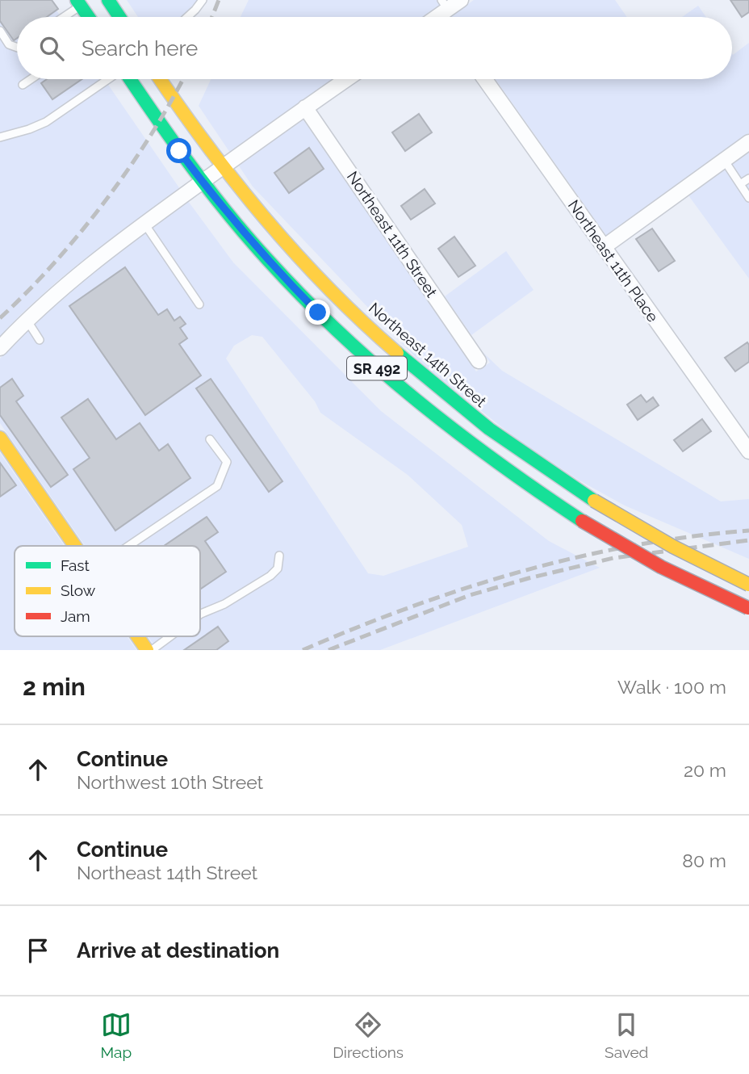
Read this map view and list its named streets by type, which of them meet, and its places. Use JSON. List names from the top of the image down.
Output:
{
  "streets": {
    "main road": ["Northeast 14th Street", "SR 492"],
    "street": ["Northeast 11th Street", "Northeast 11th Place"]
  },
  "legend": ["Fast", "Slow", "Jam"],
  "page": {
    "search": "Search here",
    "heading": ["2 min", "Walk · 100 m"],
    "list": [
      ["Continue", "Northwest 10th Street", "20 m"],
      ["Continue", "Northeast 14th Street", "80 m"],
      "Arrive at destination"
    ],
    "nav": ["Map", "Directions", "Saved"]
  }
}
